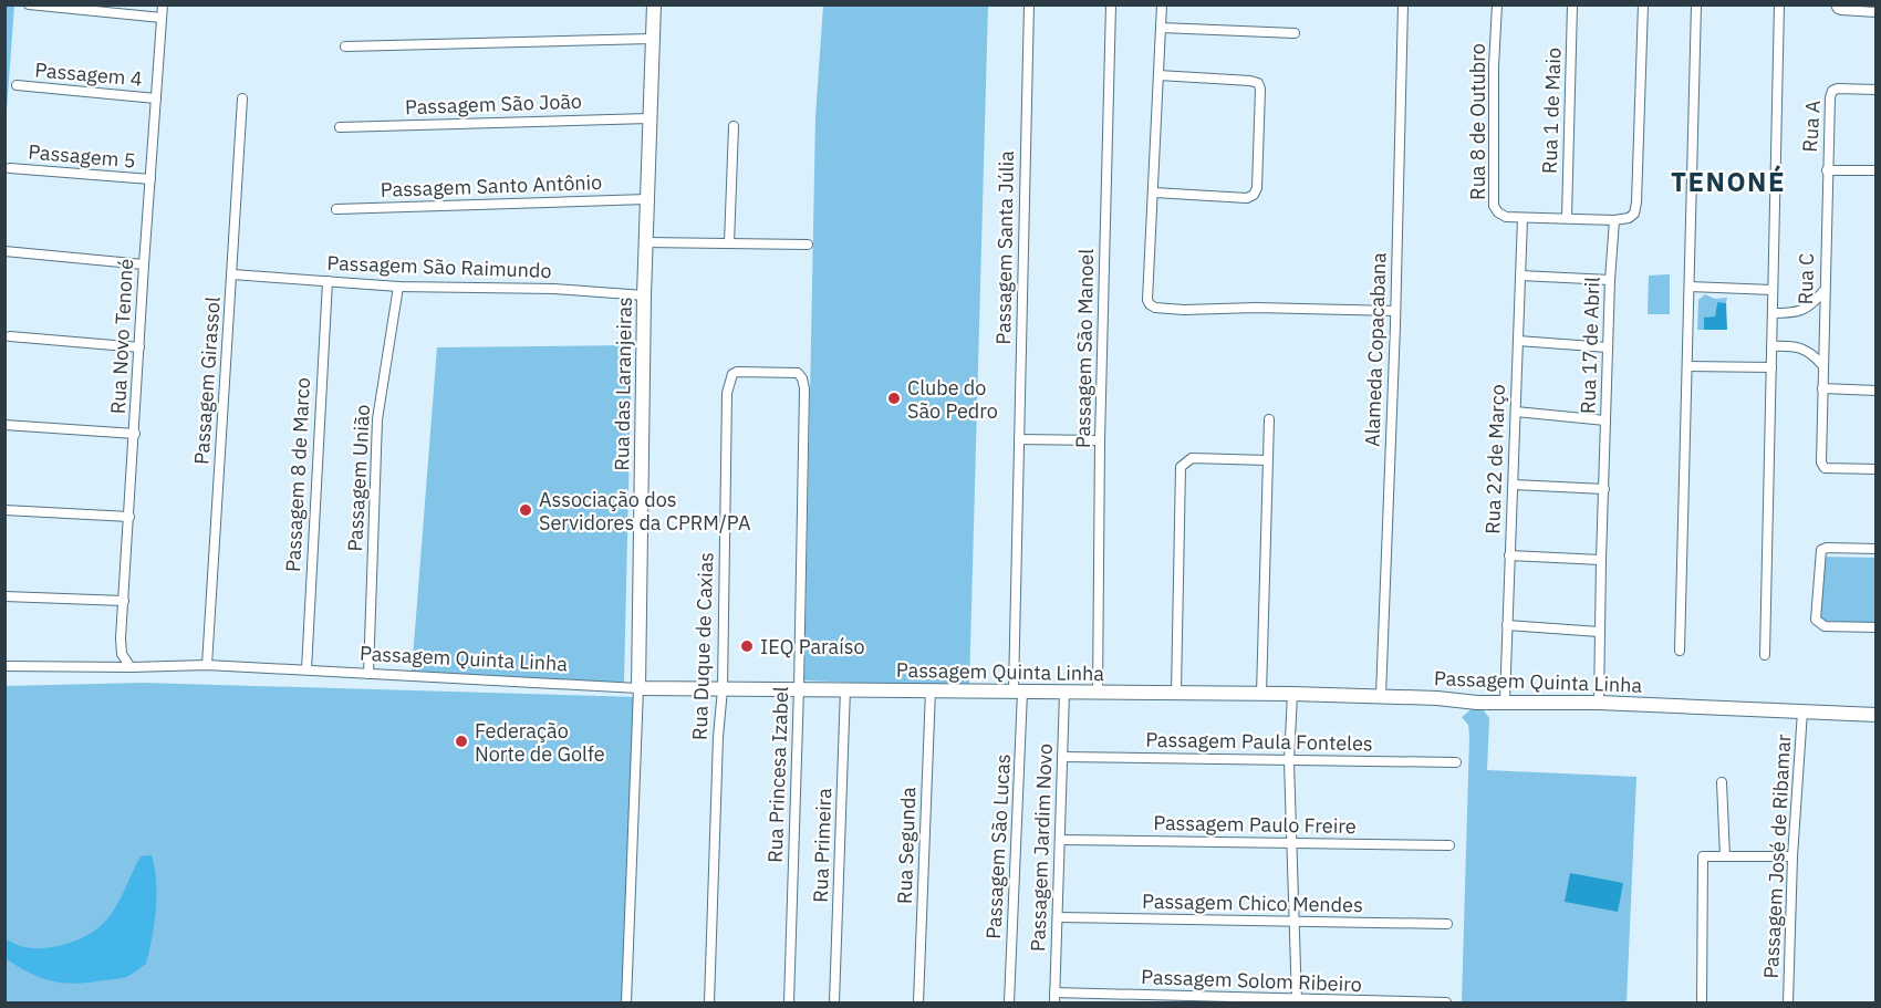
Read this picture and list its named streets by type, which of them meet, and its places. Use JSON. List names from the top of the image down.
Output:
{
  "streets": {
    "street": [
      "Passagem 4",
      "Passagem São João",
      "Rua 1 de Maio",
      "Rua 8 de Outubro",
      "Rua A",
      "Passagem 5",
      "Passagem Santo Antônio",
      "Passagem Santa Júlia",
      "Passagem São Raimundo",
      "Rua C",
      "Rua Novo Tenoné",
      "Rua 17 de Abril",
      "Passagem São Manoel",
      "Alameda Copacabana",
      "Passagem Girassol",
      "Rua das Laranjeiras",
      "Rua 22 de Março",
      "Passagem 8 de Marco",
      "Passagem União",
      "Rua Duque de Caxias",
      "Passagem Quinta Linha",
      "Passagem Paula Fonteles",
      "Rua Princesa Izabel",
      "Passagem Paulo Freire",
      "Rua Primeira",
      "Rua Segunda",
      "Passagem São Lucas",
      "Passagem Jardim Novo",
      "Passagem José de Ribamar",
      "Passagem Chico Mendes",
      "Passagem Solom Ribeiro"
    ]
  },
  "crossings": [
    ["Passagem 4", "Rua Novo Tenoné"],
    ["Passagem São João", "Rua das Laranjeiras"],
    ["Rua 8 de Outubro", "Rua 22 de Março"],
    ["Rua A", "Rua C"],
    ["Passagem 5", "Rua Novo Tenoné"],
    ["Passagem Santo Antônio", "Rua das Laranjeiras"],
    ["Passagem Santa Júlia", "Passagem Quinta Linha"],
    ["Passagem Santa Júlia", "Passagem São Lucas"],
    ["Passagem São Raimundo", "Passagem Girassol"],
    ["Passagem São Raimundo", "Rua das Laranjeiras"],
    ["Passagem São Raimundo", "Passagem 8 de Marco"],
    ["Passagem São Raimundo", "Passagem União"],
    ["Rua Novo Tenoné", "Passagem Quinta Linha"],
    ["Rua 17 de Abril", "Passagem Quinta Linha"],
    ["Passagem São Manoel", "Passagem Quinta Linha"],
    ["Alameda Copacabana", "Passagem Quinta Linha"],
    ["Passagem Girassol", "Passagem Quinta Linha"],
    ["Rua das Laranjeiras", "Passagem Quinta Linha"],
    ["Rua 22 de Março", "Passagem Quinta Linha"],
    ["Passagem 8 de Marco", "Passagem Quinta Linha"],
    ["Passagem União", "Passagem Quinta Linha"],
    ["Rua Duque de Caxias", "Passagem Quinta Linha"],
    ["Rua Duque de Caxias", "Rua Princesa Izabel"],
    ["Passagem Quinta Linha", "Rua Princesa Izabel"],
    ["Passagem Quinta Linha", "Rua Primeira"],
    ["Passagem Quinta Linha", "Rua Segunda"],
    ["Passagem Quinta Linha", "Passagem São Lucas"],
    ["Passagem Quinta Linha", "Passagem Jardim Novo"],
    ["Passagem Quinta Linha", "Passagem José de Ribamar"],
    ["Passagem Paula Fonteles", "Passagem Jardim Novo"],
    ["Passagem Paulo Freire", "Passagem Jardim Novo"],
    ["Passagem Jardim Novo", "Passagem Chico Mendes"],
    ["Passagem Jardim Novo", "Passagem Solom Ribeiro"]
  ],
  "districts": ["TENONÉ"],
  "places": [
    "Clube do São Pedro",
    "Associação dos Servidores da CPRM/PA",
    "IEQ Paraíso",
    "Federação Norte de Golfe"
  ]
}
